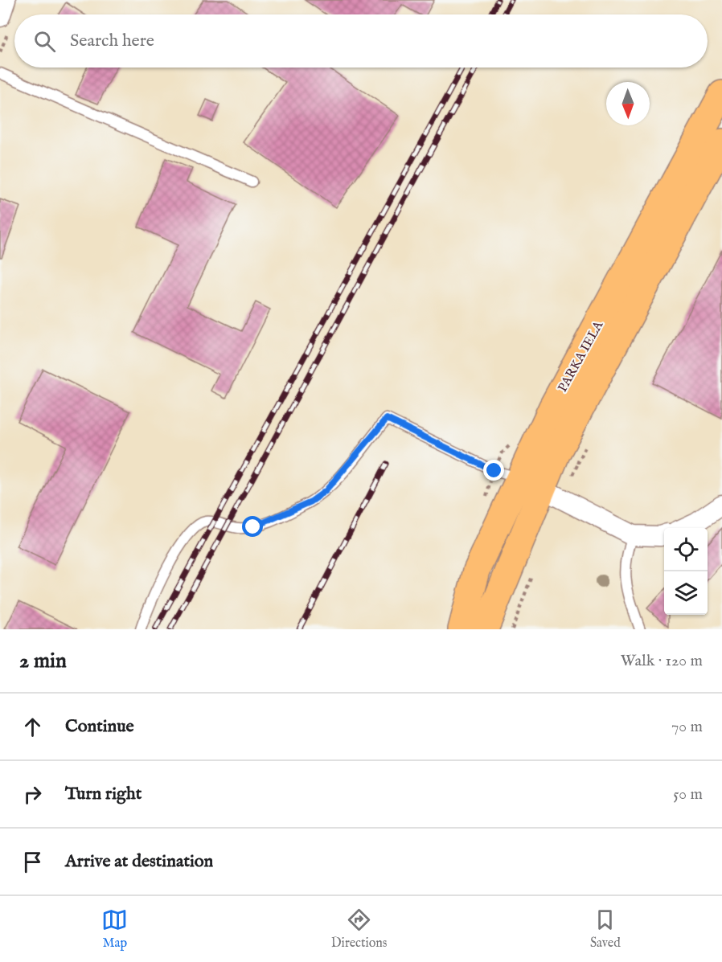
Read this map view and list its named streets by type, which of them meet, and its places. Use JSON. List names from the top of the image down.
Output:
{
  "streets": {
    "highway": ["PARKA IELA"]
  },
  "north": "bottom",
  "page": {
    "search": "Search here",
    "heading": ["2 min", "Walk · 120 m"],
    "list": [
      ["Continue", "70 m"],
      ["Turn right", "50 m"],
      "Arrive at destination"
    ],
    "nav": ["Map", "Directions", "Saved"]
  }
}
